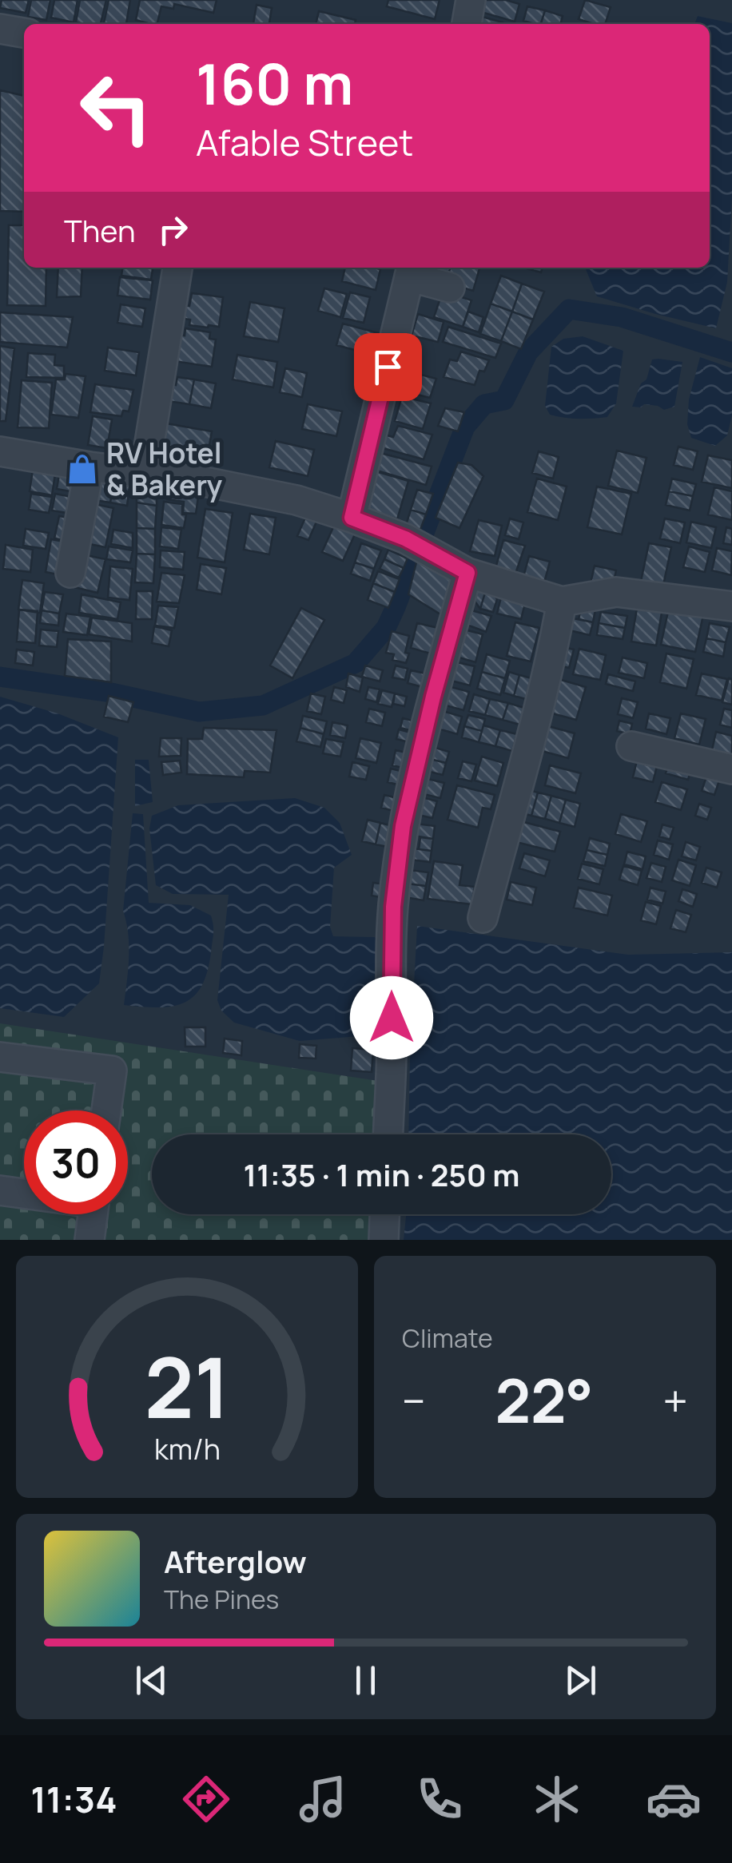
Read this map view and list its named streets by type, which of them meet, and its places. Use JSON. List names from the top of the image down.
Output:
{
  "places": {
    "shop": ["RV Hotel & Bakery"]
  },
  "page": {
    "turn": ["160 m", "Afable Street"],
    "then": "Then",
    "limit": "30",
    "trip": "11:35 · 1 min · 250 m",
    "tile": "Climate",
    "heat": ["−", "22°", "+"],
    "song": ["Afterglow", "The Pines"],
    "tabs": "11:34",
    "gauge": ["21", "km/h"]
  }
}
